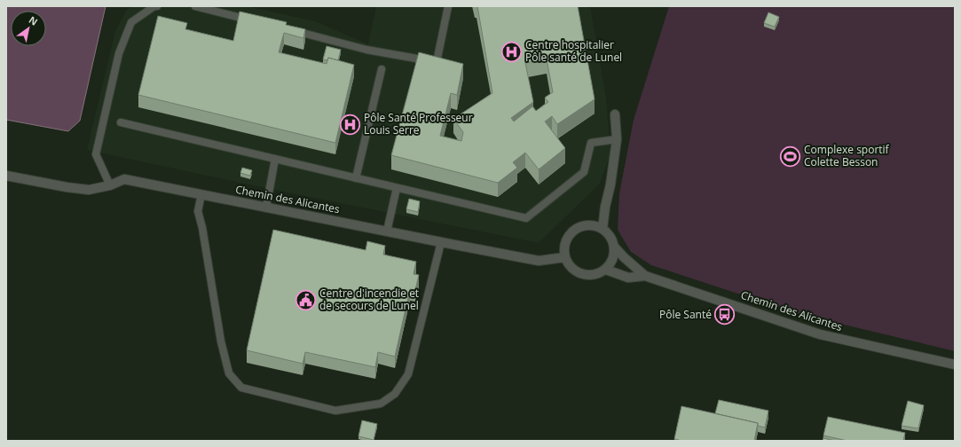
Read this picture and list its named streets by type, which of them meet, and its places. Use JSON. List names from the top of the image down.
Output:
{
  "streets": {
    "street": ["Chemin des Alicantes"]
  },
  "places": {
    "hospital": ["Centre hospitalier Pôle santé de Lunel", "Pôle Santé Professeur Louis Serre"],
    "sports": ["Complexe sportif Colette Besson"],
    "public building": ["Centre d'incendie et de secours de Lunel"],
    "bus stop": ["Pôle Santé"]
  },
  "north": "top right"
}
